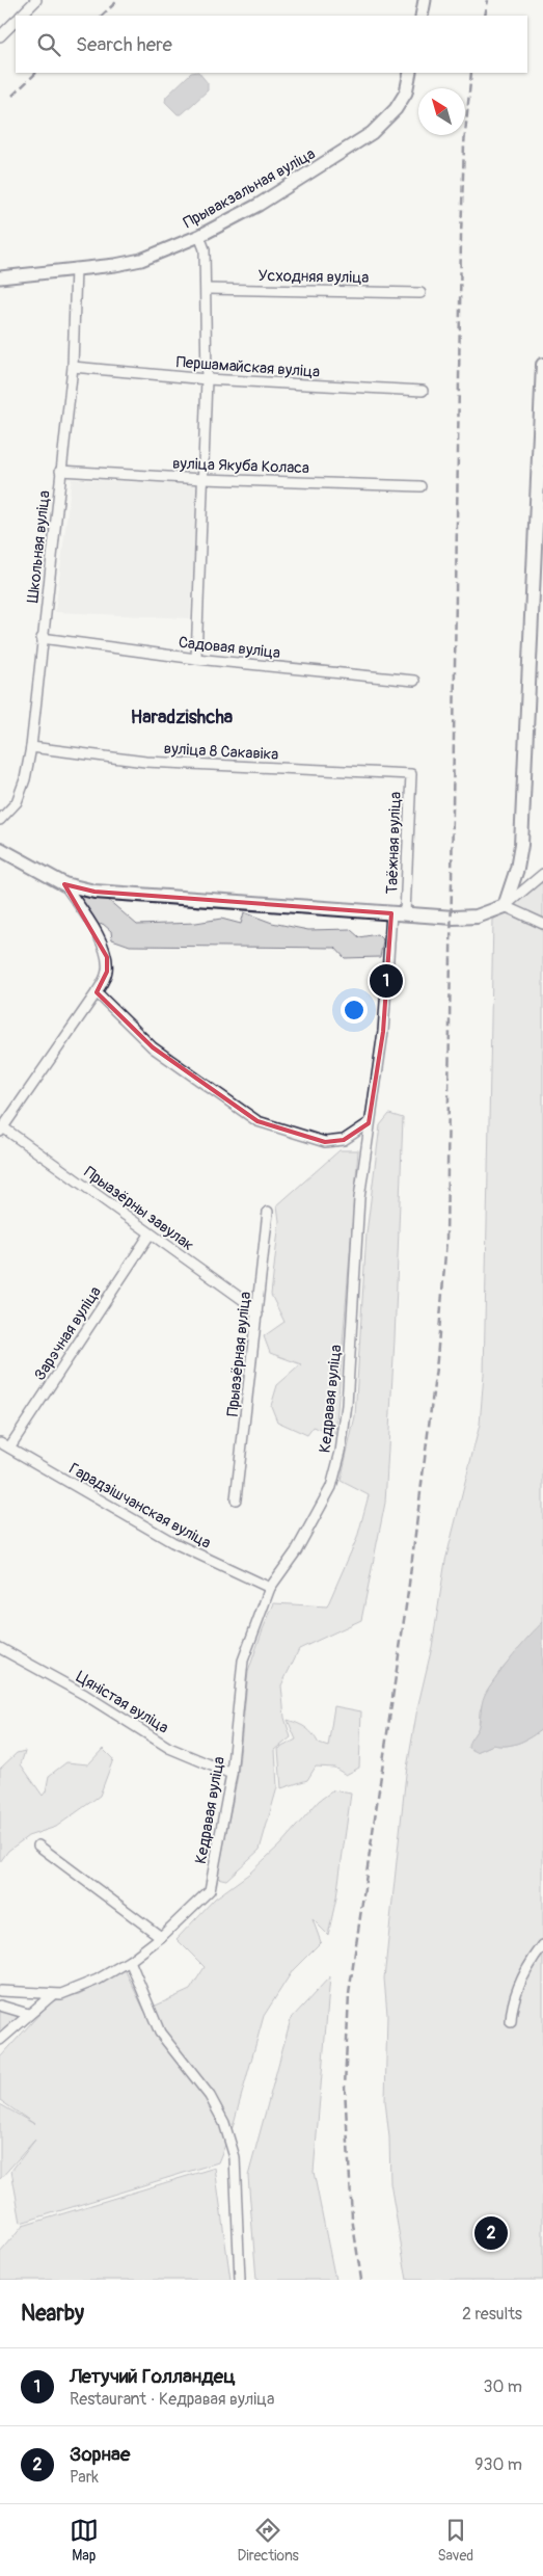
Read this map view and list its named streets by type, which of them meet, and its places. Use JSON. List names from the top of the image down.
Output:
{
  "streets": {
    "street": [
      "Прывакзальная вуліца",
      "Усходняя вуліца",
      "Першамайская вуліца",
      "вуліца Якуба Коласа",
      "Школьная вуліца",
      "Садовая вуліца",
      "вуліца 8 Сакавіка",
      "Таёжная вуліца",
      "Прыазёрны завулак",
      "Зарэчная вуліца",
      "Прыазёрная вуліца",
      "Кедравая вуліца",
      "Гарадзішчанская вуліца",
      "Цяністая вуліца"
    ]
  },
  "crossings": [
    ["Прывакзальная вуліца", "Школьная вуліца"],
    ["Першамайская вуліца", "Школьная вуліца"],
    ["вуліца Якуба Коласа", "Школьная вуліца"],
    ["Школьная вуліца", "Садовая вуліца"],
    ["Школьная вуліца", "вуліца 8 Сакавіка"],
    ["вуліца 8 Сакавіка", "Таёжная вуліца"],
    ["Прыазёрны завулак", "Зарэчная вуліца"],
    ["Прыазёрны завулак", "Прыазёрная вуліца"],
    ["Зарэчная вуліца", "Гарадзішчанская вуліца"],
    ["Кедравая вуліца", "Гарадзішчанская вуліца"],
    ["Кедравая вуліца", "Цяністая вуліца"]
  ],
  "districts": ["Haradzishcha"],
  "north": "top left",
  "page": {
    "search": "Search here",
    "pins": ["1", "2"],
    "heading": ["Nearby", "2 results"],
    "list": [
      {
        "mark": "1",
        "name": "Летучий Голландец",
        "note": "Restaurant · Кедравая вуліца",
        "value": "30 m"
      },
      {
        "mark": "2",
        "name": "Зорнае",
        "note": "Park",
        "value": "930 m"
      }
    ],
    "nav": ["Map", "Directions", "Saved"]
  }
}
